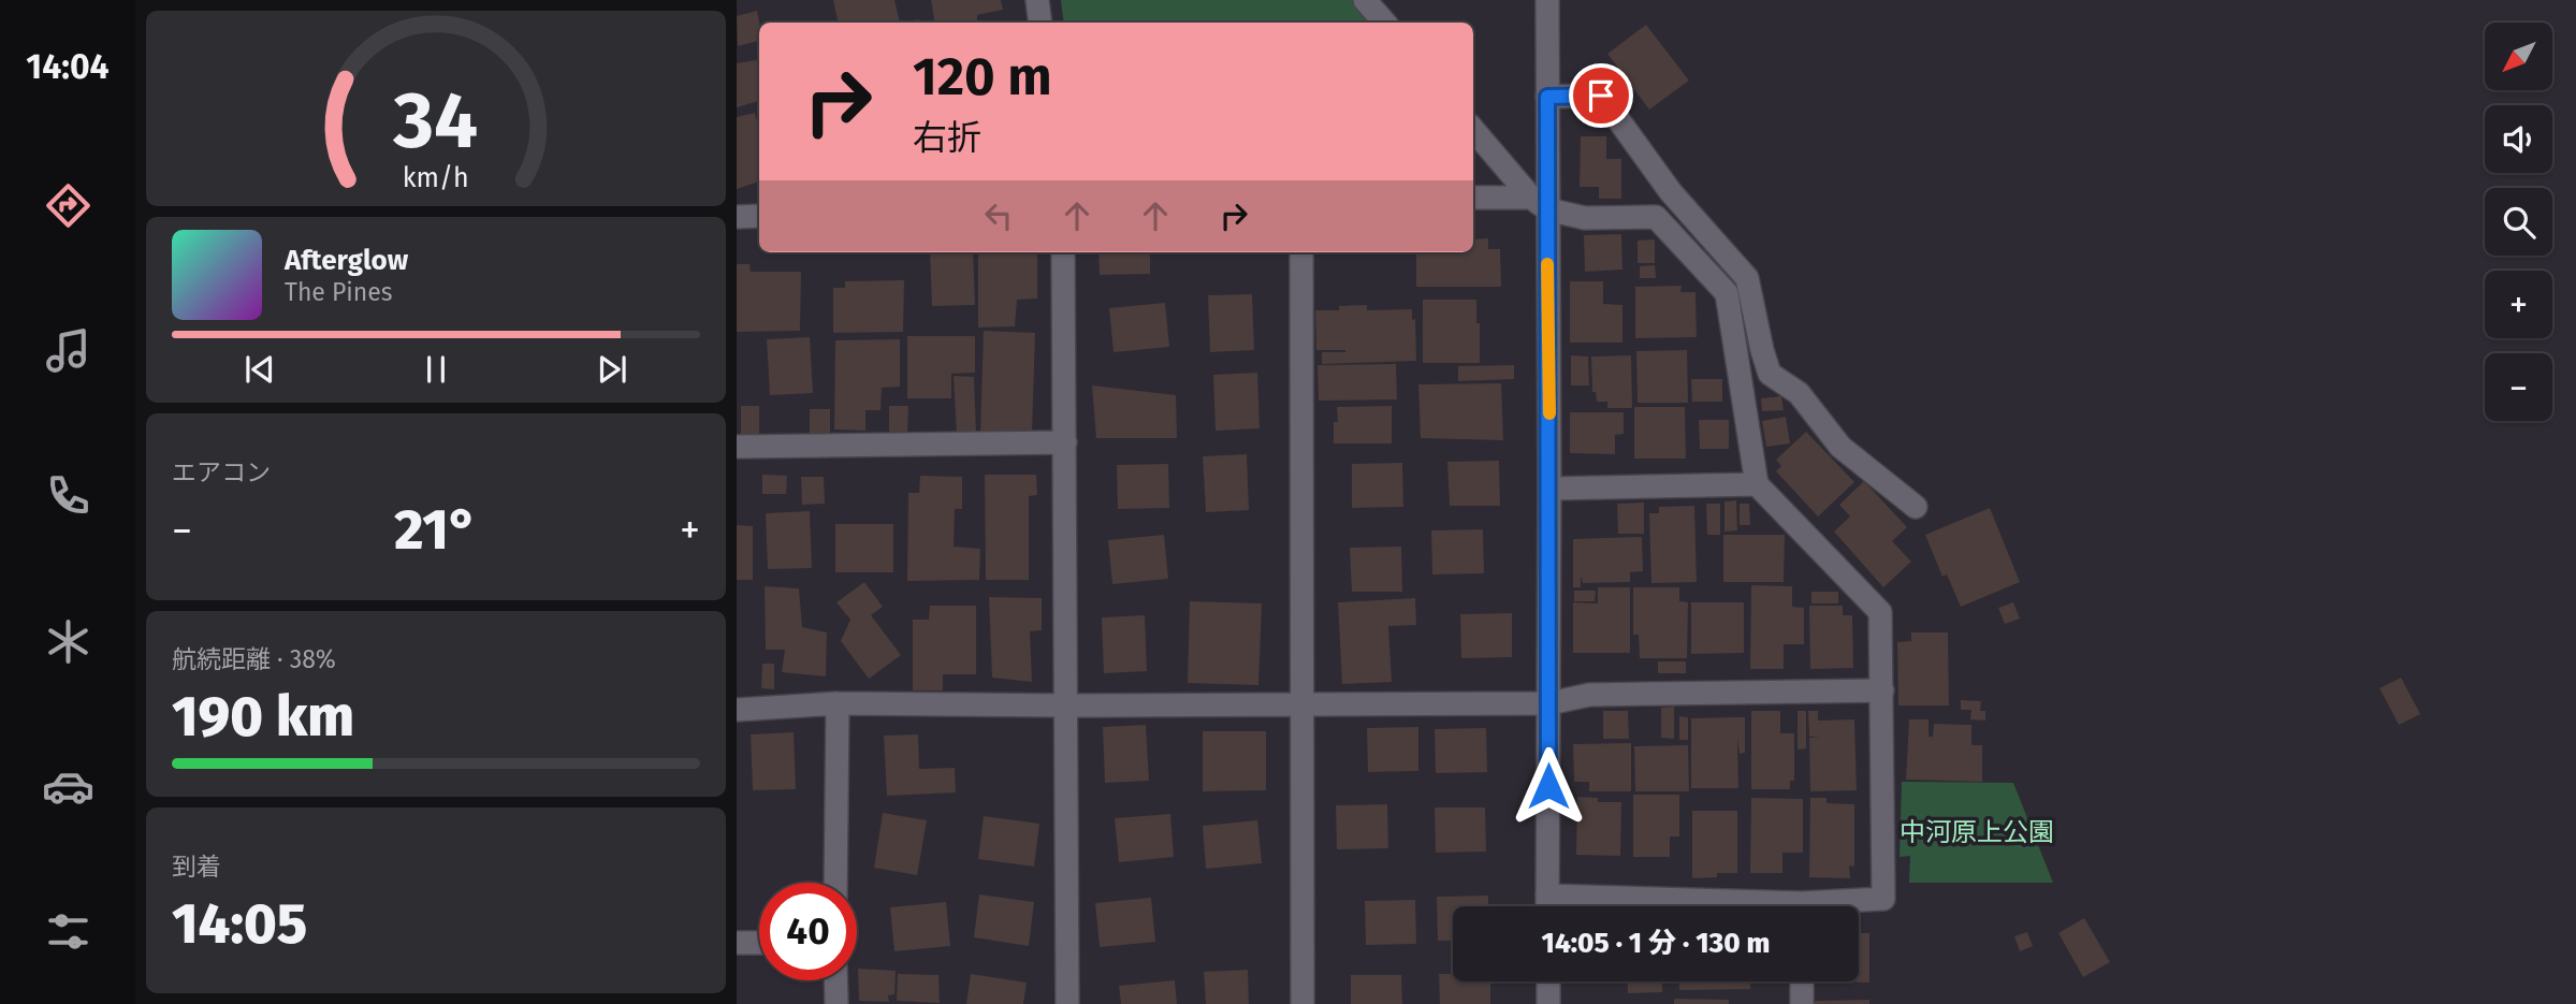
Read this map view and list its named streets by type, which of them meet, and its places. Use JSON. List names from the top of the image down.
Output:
{
  "parks": ["中河原上公園"],
  "north": "bottom left",
  "page": {
    "tabs": "14:04",
    "map_buttons": ["+", "−"],
    "turn": ["120 m", "右折"],
    "song": ["Afterglow", "The Pines"],
    "tile": [
      "エアコン",
      ["航続距離 · 38%", "190 km"],
      ["到着", "14:05"]
    ],
    "heat": ["−", "21°", "+"],
    "limit": "40",
    "trip": "14:05 · 1 分 · 130 m",
    "gauge": ["34", "km/h"]
  }
}
